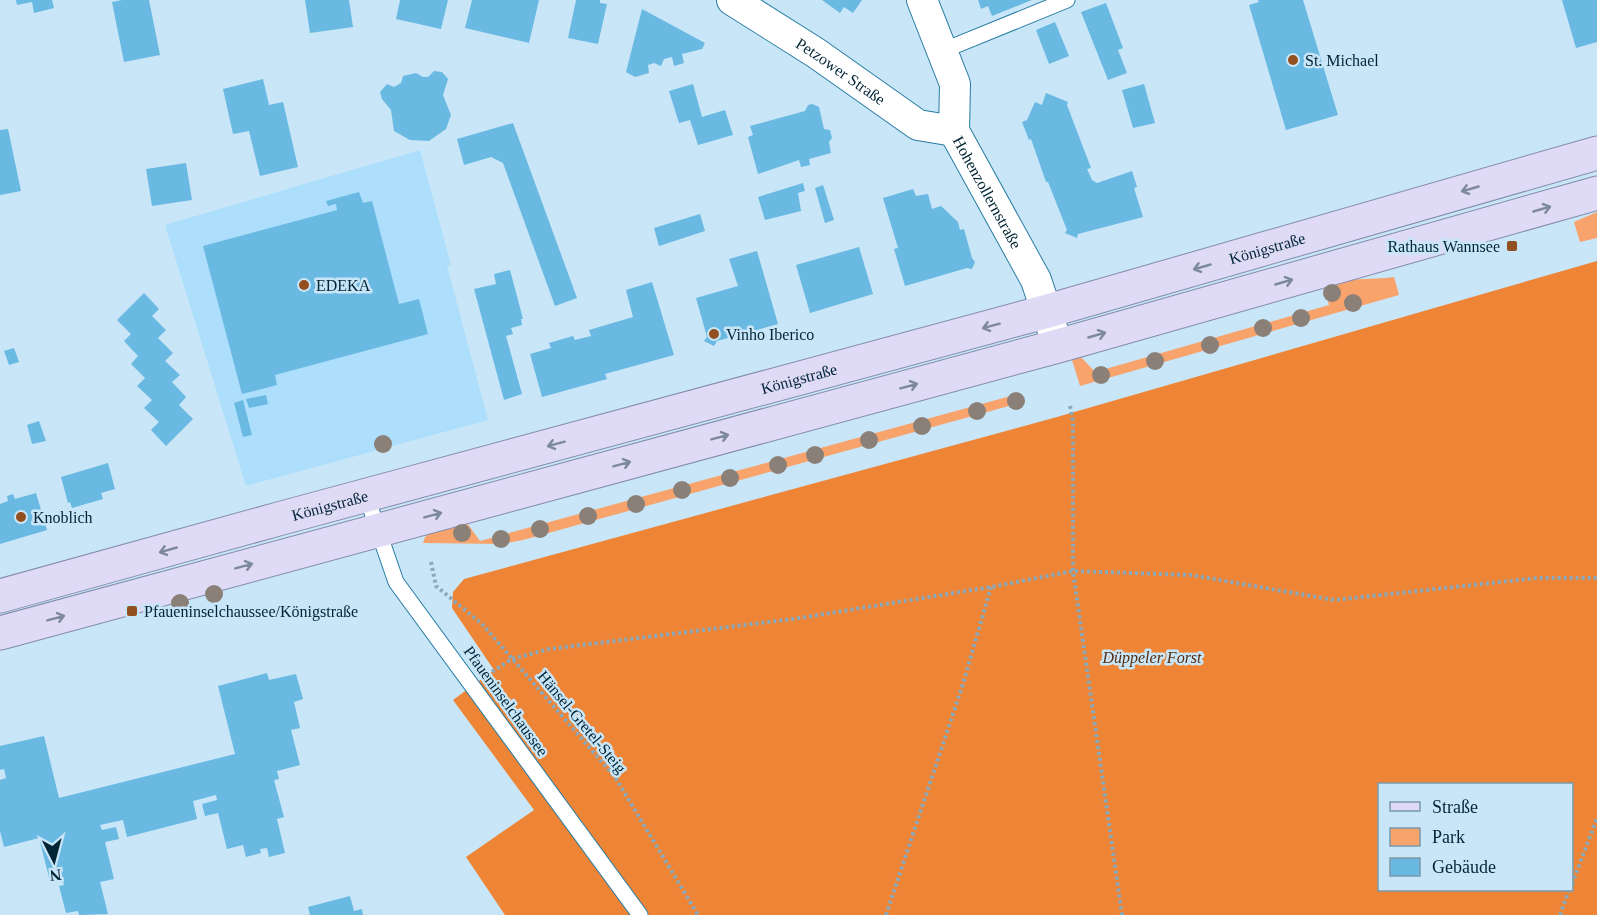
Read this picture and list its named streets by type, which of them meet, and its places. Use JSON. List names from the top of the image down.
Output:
{
  "streets": {
    "main road": ["Königstraße"],
    "street": ["Petzower Straße", "Hohenzollernstraße"],
    "lane": ["Pfaueninselchaussee"],
    "path": ["Hänsel-Gretel-Steig"]
  },
  "crossings": [
    ["Petzower Straße", "Hohenzollernstraße"],
    ["Hohenzollernstraße", "Königstraße"],
    ["Königstraße", "Pfaueninselchaussee"]
  ],
  "parks": ["Düppeler Forst"],
  "places": {
    "other": [
      "St. Michael",
      "EDEKA",
      "Vinho Iberico",
      "Knoblich"
    ],
    "transit": ["Rathaus Wannsee", "Pfaueninselchaussee/Königstraße"]
  },
  "legend": ["Straße", "Park", "Gebäude"],
  "north": "bottom"
}
